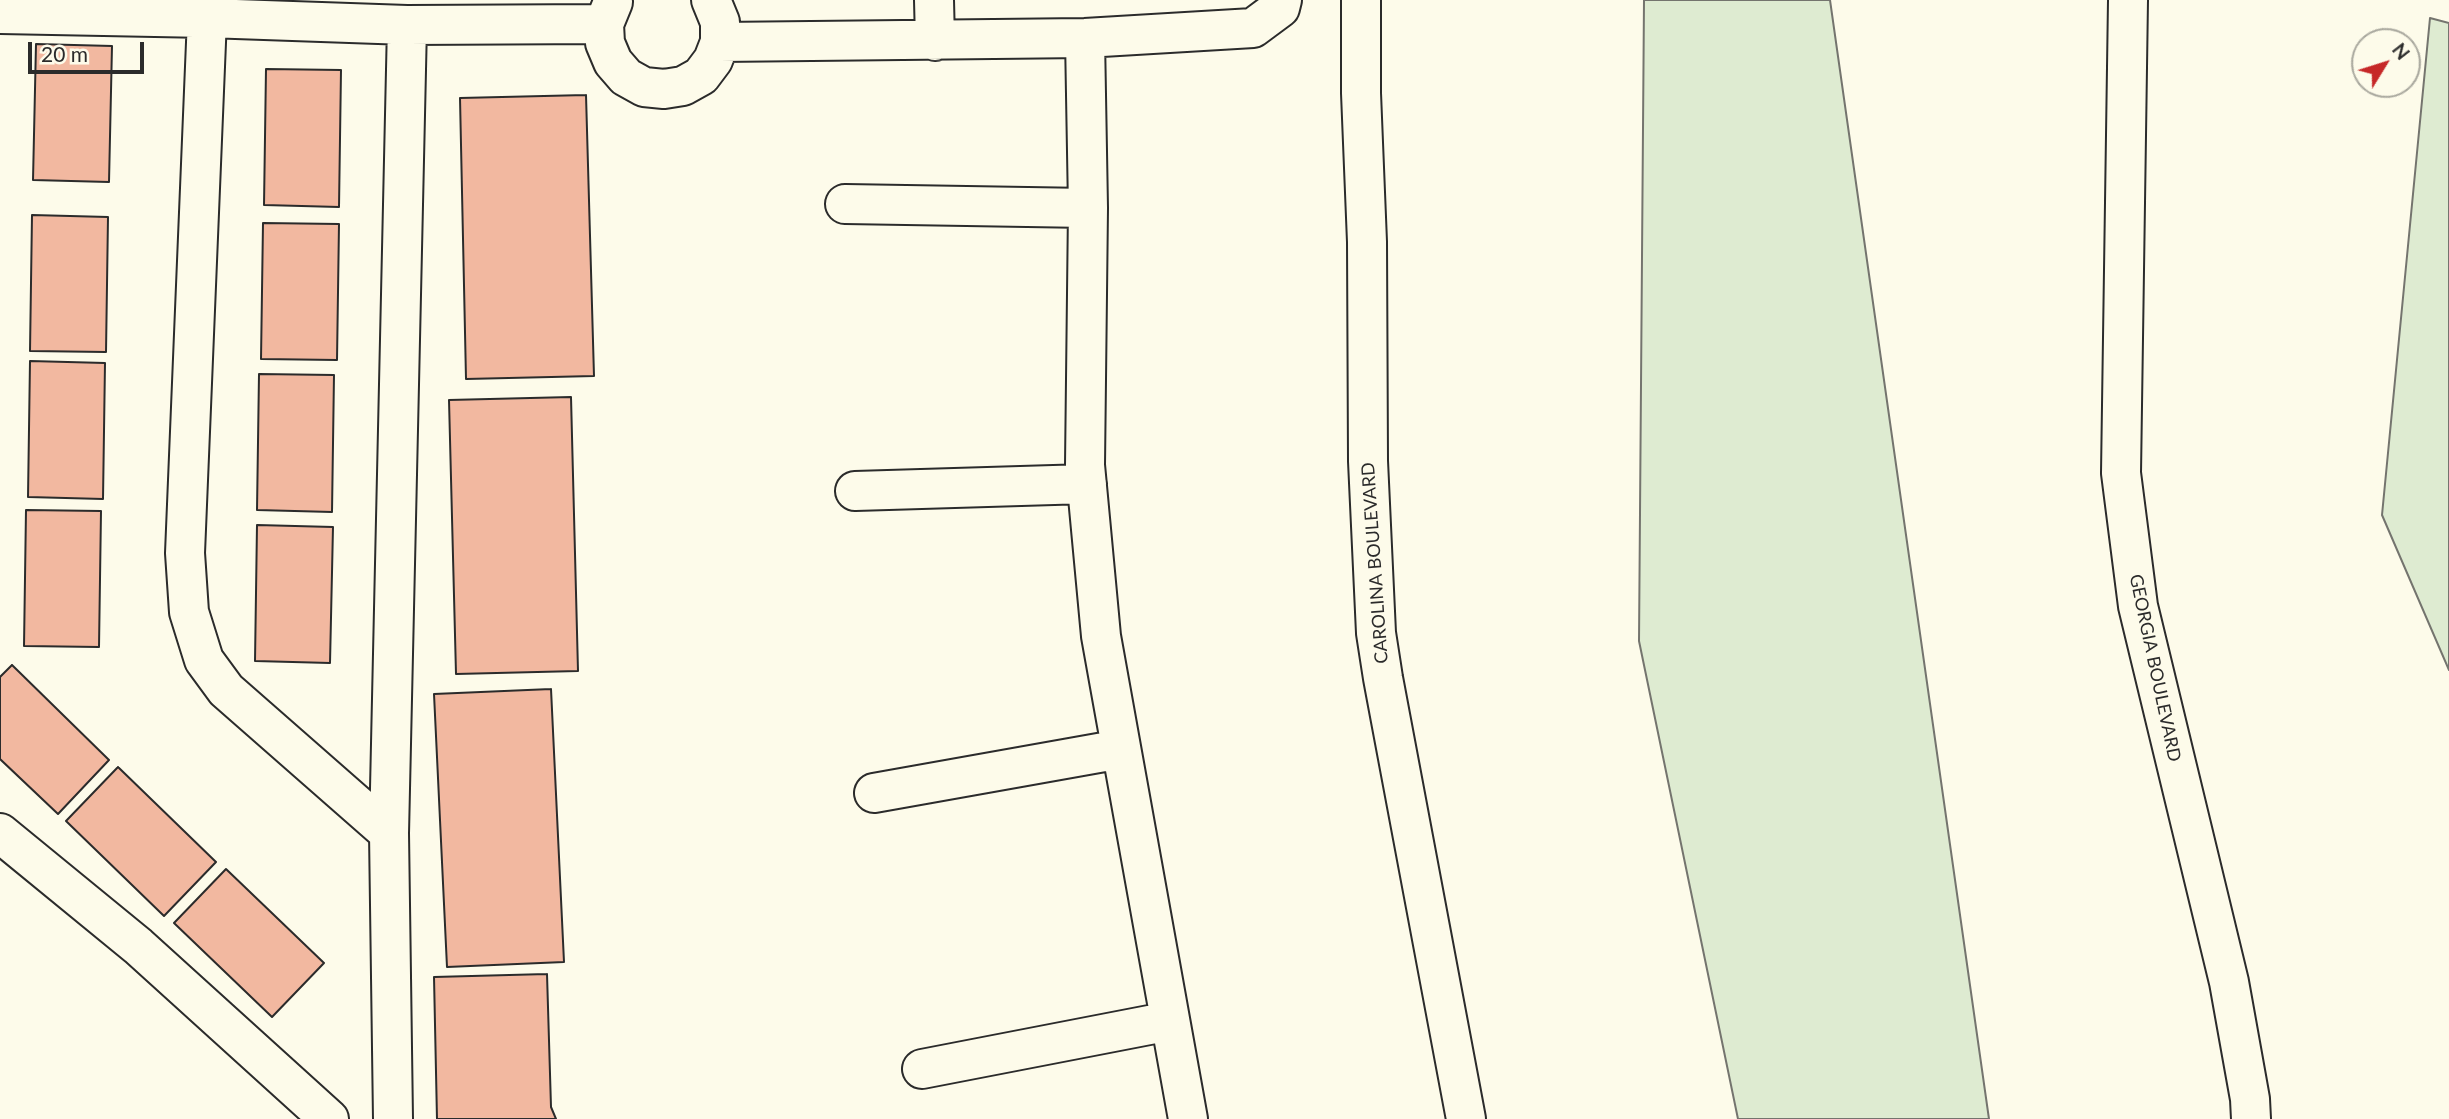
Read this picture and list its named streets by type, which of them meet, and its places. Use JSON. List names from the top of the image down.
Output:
{
  "streets": {
    "street": ["CAROLINA BOULEVARD", "GEORGIA BOULEVARD"]
  },
  "scale_bar": "20 m",
  "north": "top right"
}
